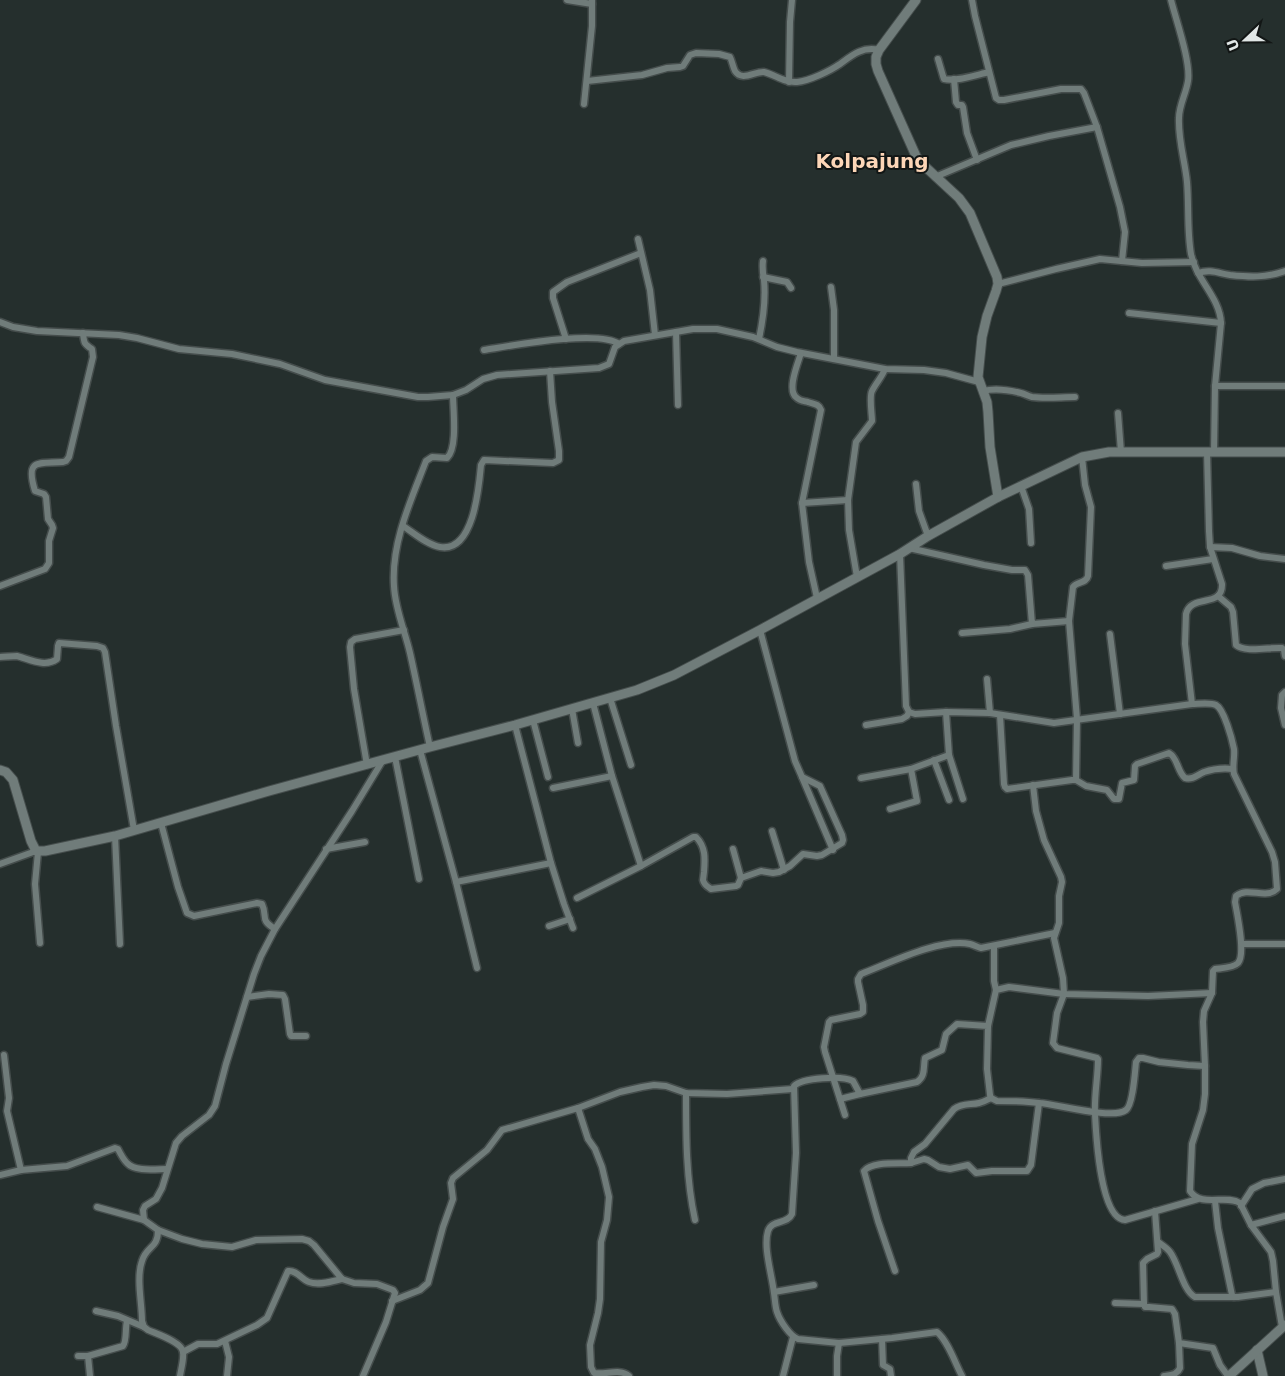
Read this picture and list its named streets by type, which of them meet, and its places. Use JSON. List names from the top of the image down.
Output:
{
  "districts": ["Kolpajung"],
  "north": "left"
}
